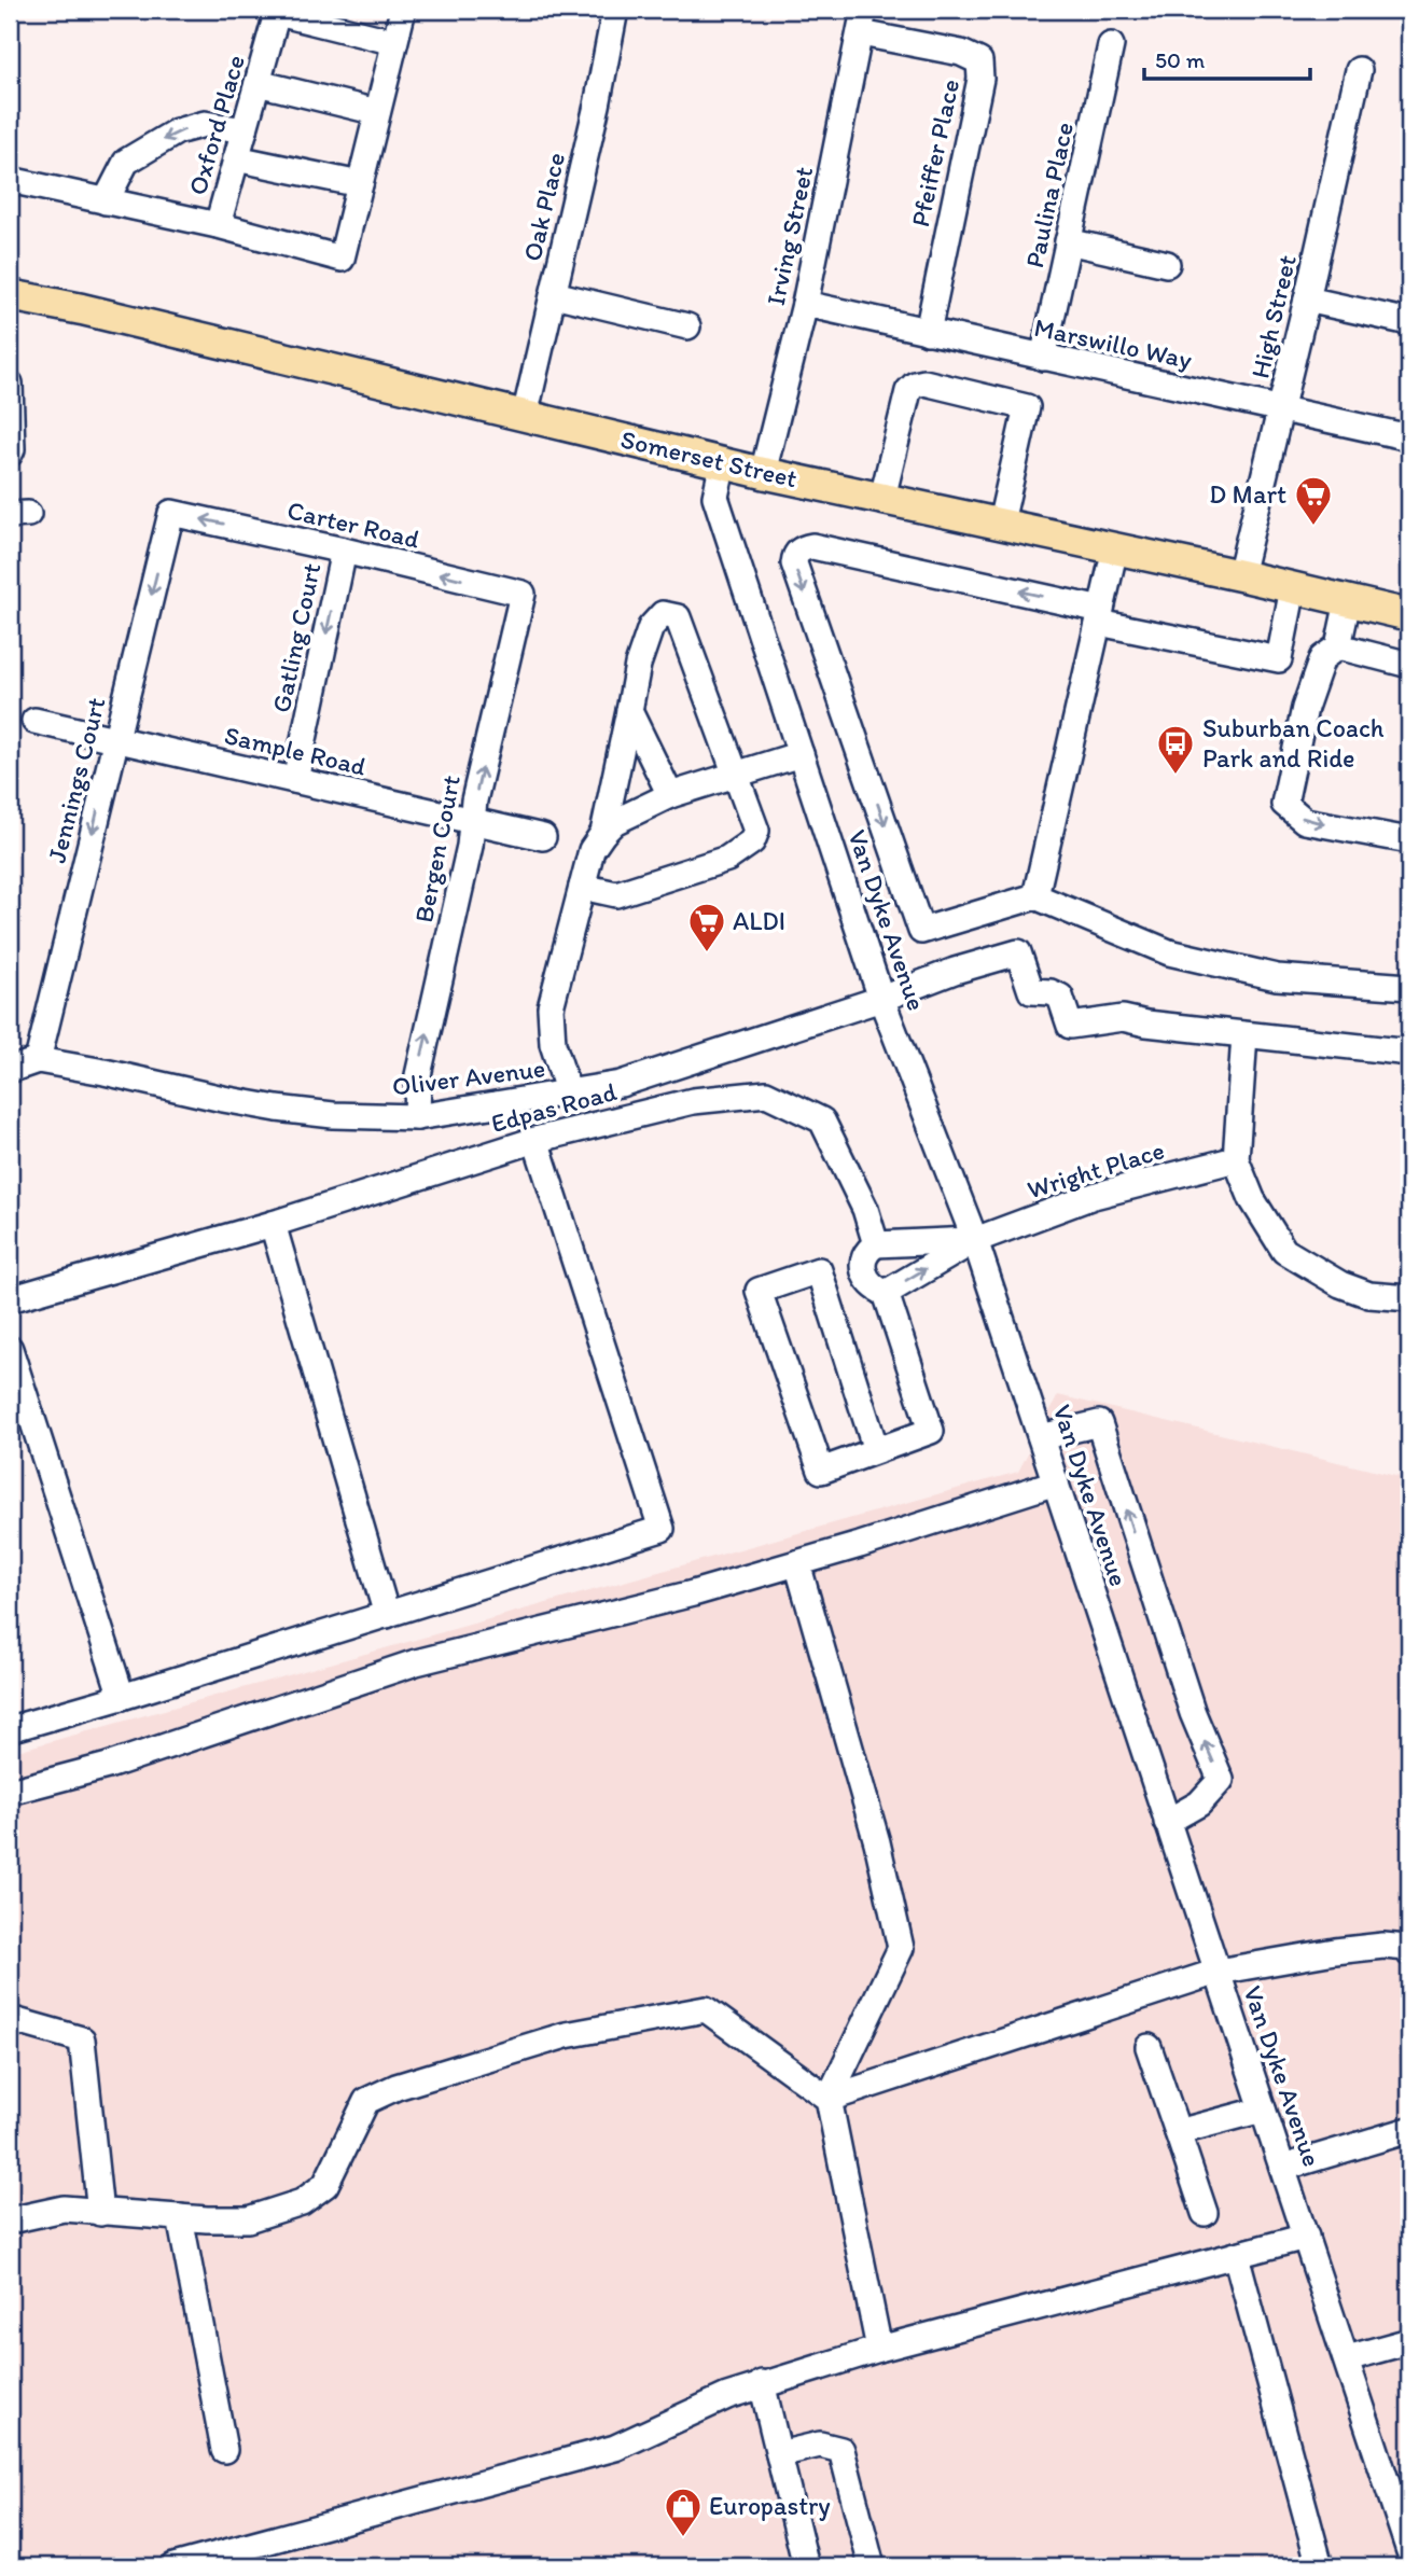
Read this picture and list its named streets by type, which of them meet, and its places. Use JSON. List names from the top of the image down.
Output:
{
  "streets": {
    "main road": ["Somerset Street"],
    "street": [
      "Oxford Place",
      "Pfeiffer Place",
      "Paulina Place",
      "Oak Place",
      "Irving Street",
      "High Street",
      "Marswillo Way",
      "Carter Road",
      "Gatling Court",
      "Sample Road",
      "Jennings Court",
      "Bergen Court",
      "Van Dyke Avenue",
      "Oliver Avenue",
      "Edpas Road",
      "Wright Place"
    ]
  },
  "crossings": [
    ["Pfeiffer Place", "Irving Street"],
    ["Pfeiffer Place", "Marswillo Way"],
    ["Paulina Place", "Marswillo Way"],
    ["Oak Place", "Somerset Street"],
    ["Irving Street", "Marswillo Way"],
    ["Irving Street", "Somerset Street"],
    ["High Street", "Marswillo Way"],
    ["High Street", "Somerset Street"],
    ["Somerset Street", "Van Dyke Avenue"],
    ["Carter Road", "Gatling Court"],
    ["Carter Road", "Jennings Court"],
    ["Carter Road", "Bergen Court"],
    ["Gatling Court", "Sample Road"],
    ["Sample Road", "Jennings Court"],
    ["Sample Road", "Bergen Court"],
    ["Jennings Court", "Oliver Avenue"],
    ["Bergen Court", "Oliver Avenue"],
    ["Van Dyke Avenue", "Oliver Avenue"],
    ["Van Dyke Avenue", "Wright Place"]
  ],
  "one_way": ["Carter Road", "Gatling Court", "Jennings Court"],
  "places": {
    "supermarket": ["D Mart", "ALDI"],
    "bus stop": ["Suburban Coach Park and Ride"],
    "shop": ["Europastry"]
  },
  "scale_bar": "50 m"
}
